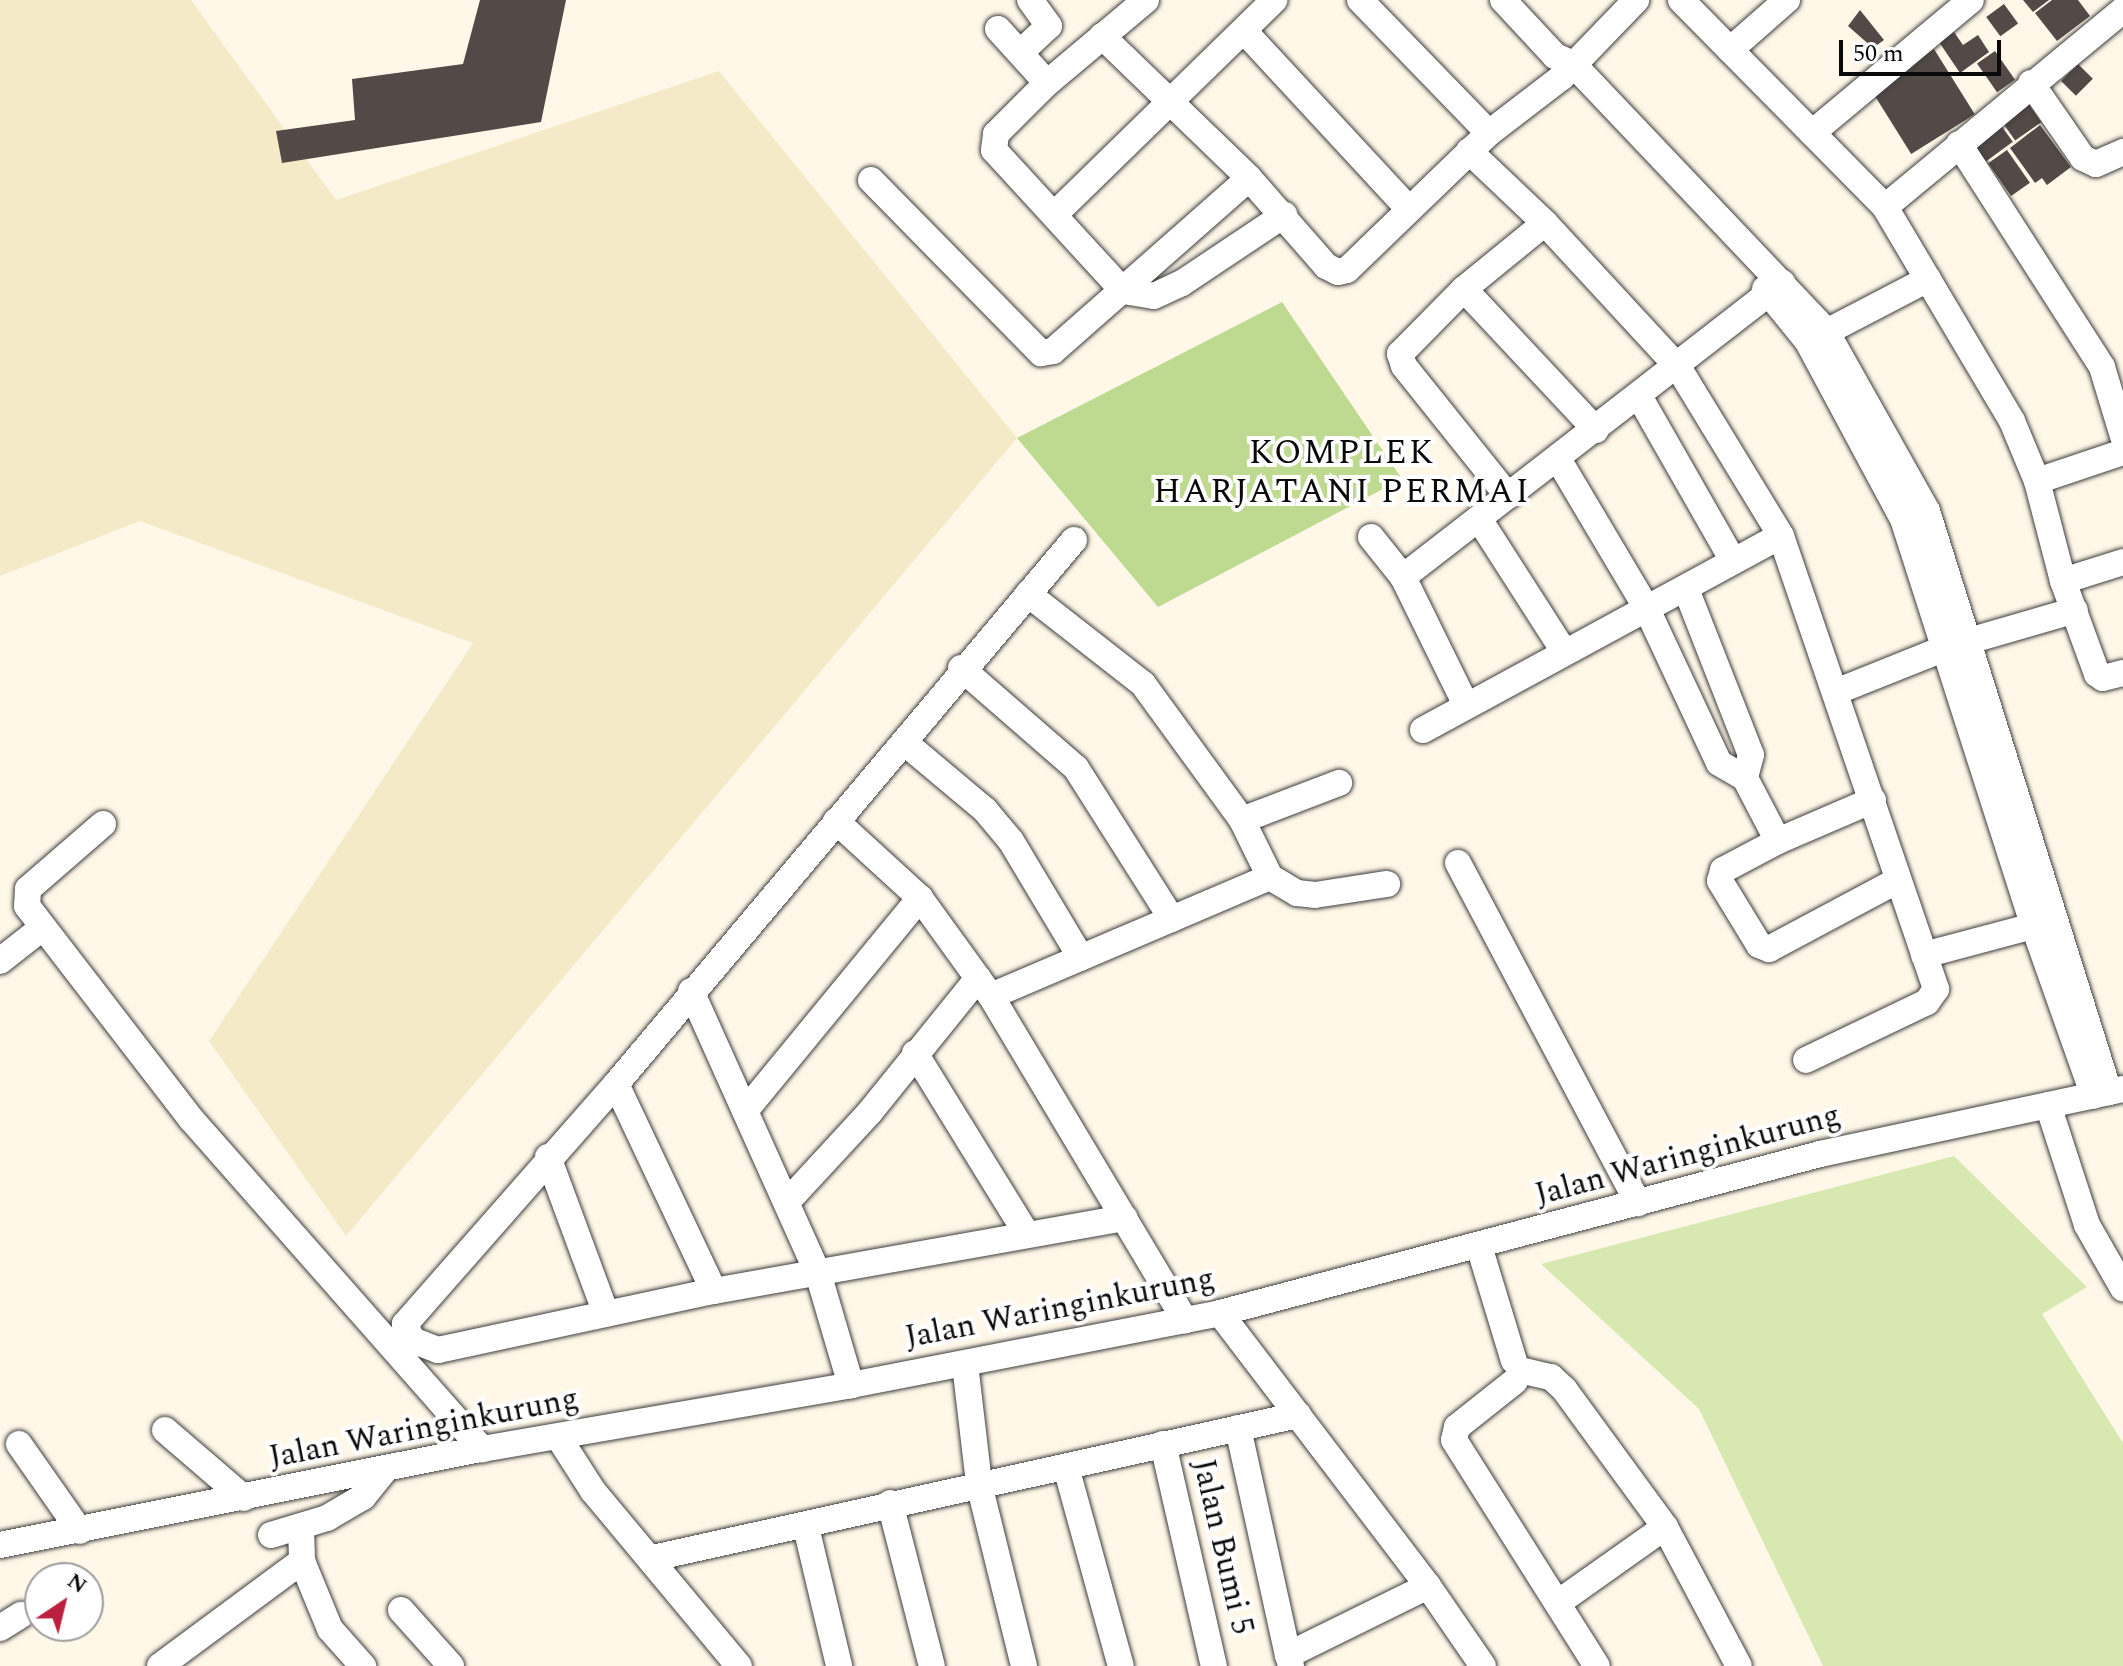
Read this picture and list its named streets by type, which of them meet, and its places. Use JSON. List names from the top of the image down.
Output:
{
  "streets": {
    "street": ["Jalan Waringinkurung", "Jalan Bumi 5"]
  },
  "districts": ["KOMPLEK HARJATANI PERMAI"],
  "scale_bar": "50 m",
  "north": "top right"
}
